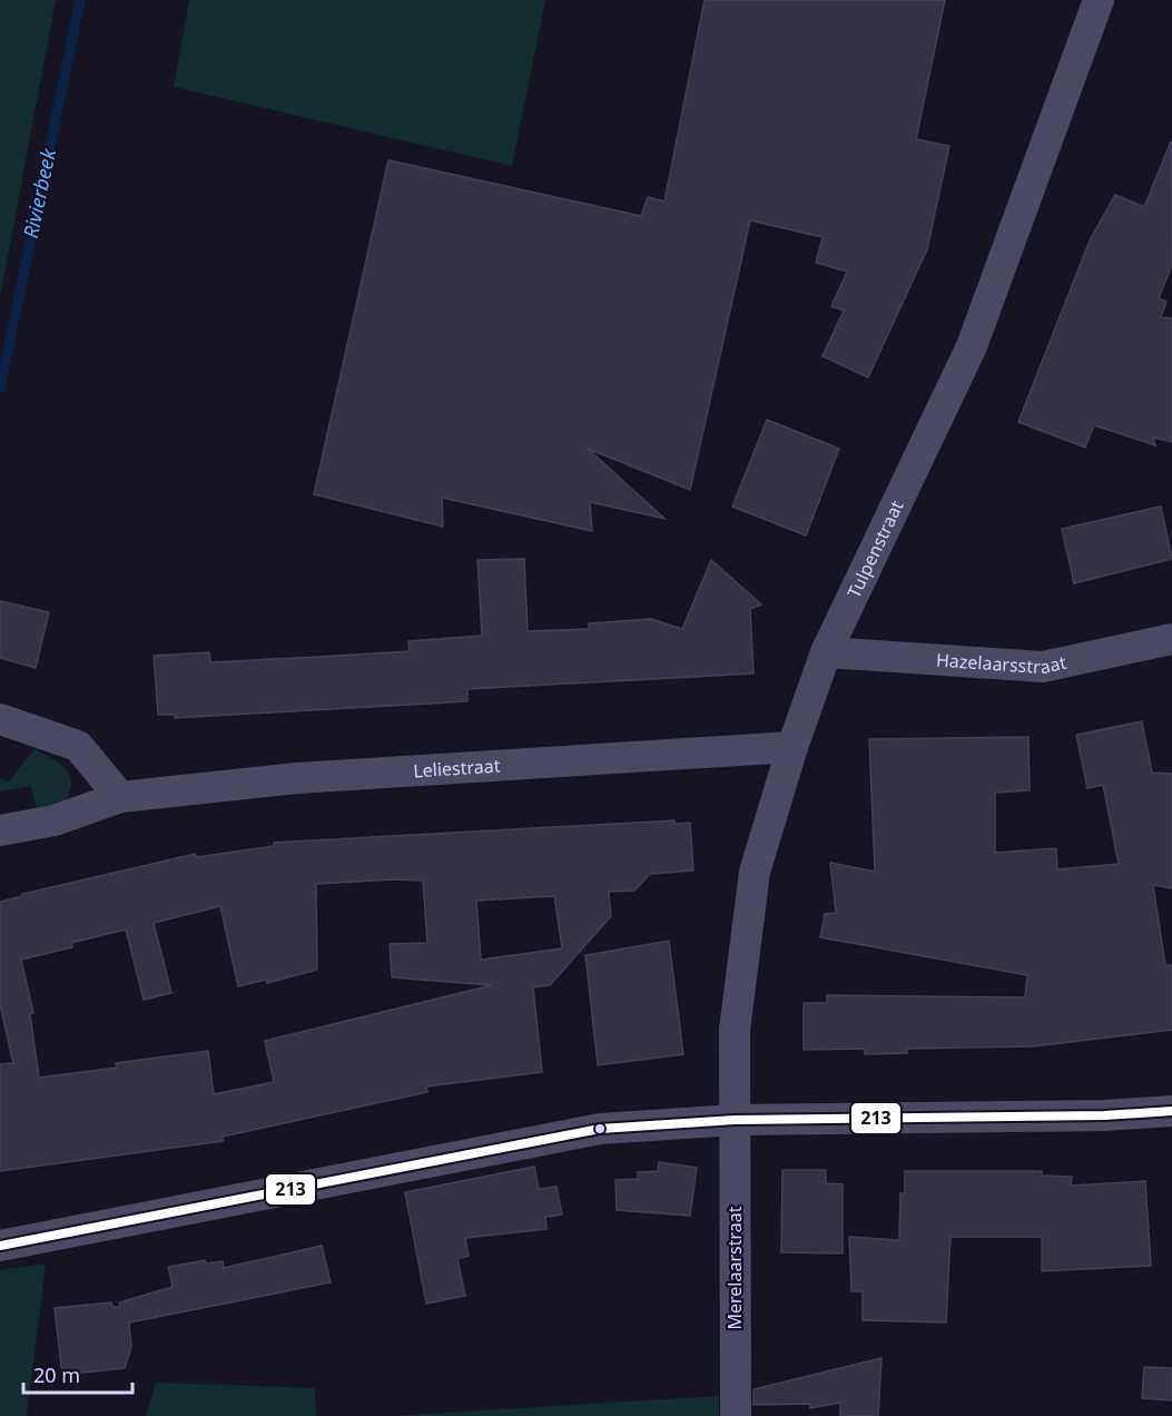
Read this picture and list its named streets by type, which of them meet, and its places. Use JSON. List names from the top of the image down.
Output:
{
  "streets": {
    "street": [
      "Tulpenstraat",
      "Hazelaarsstraat",
      "Leliestraat",
      "Merelaarstraat"
    ]
  },
  "crossings": [
    ["Tulpenstraat", "Hazelaarsstraat"],
    ["Tulpenstraat", "Leliestraat"],
    ["Tulpenstraat", "Merelaarstraat"]
  ],
  "water": ["Rivierbeek"],
  "lines": ["transit line 213"],
  "scale_bar": "20 m"
}
